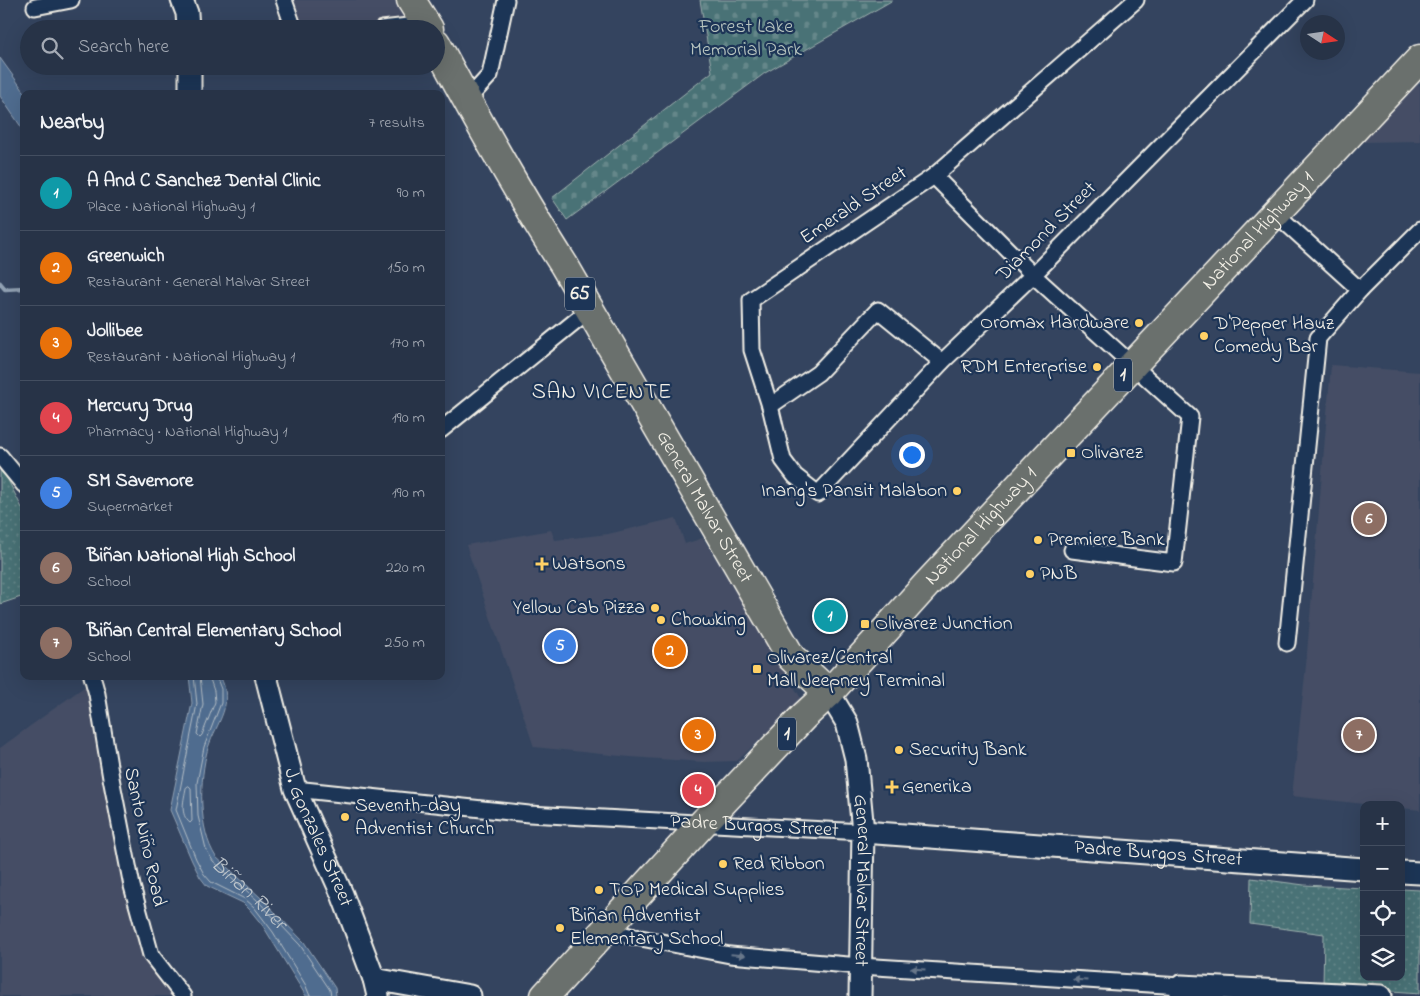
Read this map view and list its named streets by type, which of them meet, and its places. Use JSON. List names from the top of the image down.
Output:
{
  "streets": {
    "highway": [
      "National Highway 1",
      "65",
      "1",
      "General Malvar Street"
    ],
    "street": [
      "Emerald Street",
      "Diamond Street",
      "Padre Burgos Street",
      "Santo Niño Road",
      "J. Gonzales Street"
    ]
  },
  "crossings": [
    ["Emerald Street", "Diamond Street"],
    ["National Highway 1", "General Malvar Street"],
    ["National Highway 1", "Padre Burgos Street"],
    ["General Malvar Street", "Padre Burgos Street"],
    ["Padre Burgos Street", "J. Gonzales Street"]
  ],
  "districts": ["SAN VICENTE"],
  "water": ["Biñan River"],
  "parks": ["Forest Lake Memorial Park"],
  "places": {
    "other": [
      "Oromax Hardware",
      "D'Pepper Hauz Comedy Bar",
      "RDM Enterprise",
      "Inang's Pansit Malabon",
      "Premiere Bank",
      "PNB",
      "Yellow Cab Pizza",
      "Chowking",
      "Security Bank",
      "Seventh-day Adventist Church",
      "Red Ribbon",
      "TOP Medical Supplies",
      "Biñan Adventist Elementary School"
    ],
    "transit": ["Olivarez", "Olivarez Junction", "Olivarez/Central Mall Jeepney Terminal"],
    "health": ["Watsons", "Generika"]
  },
  "north": "right",
  "page": {
    "search": "Search here",
    "heading": ["Nearby", "7 results"],
    "list": [
      {
        "mark": "1",
        "name": "A And C Sanchez Dental Clinic",
        "note": "Place · National Highway 1",
        "value": "90 m"
      },
      {
        "mark": "2",
        "name": "Greenwich",
        "note": "Restaurant · General Malvar Street",
        "value": "150 m"
      },
      {
        "mark": "3",
        "name": "Jollibee",
        "note": "Restaurant · National Highway 1",
        "value": "170 m"
      },
      {
        "mark": "4",
        "name": "Mercury Drug",
        "note": "Pharmacy · National Highway 1",
        "value": "190 m"
      },
      {
        "mark": "5",
        "name": "SM Savemore",
        "note": "Supermarket",
        "value": "190 m"
      },
      {
        "mark": "6",
        "name": "Biñan National High School",
        "note": "School",
        "value": "220 m"
      },
      {
        "mark": "7",
        "name": "Biñan Central Elementary School",
        "note": "School",
        "value": "250 m"
      }
    ],
    "pins": [
      "6",
      "1",
      "5",
      "2",
      "3",
      "7",
      "4"
    ],
    "map_buttons": ["+", "−"]
  }
}
